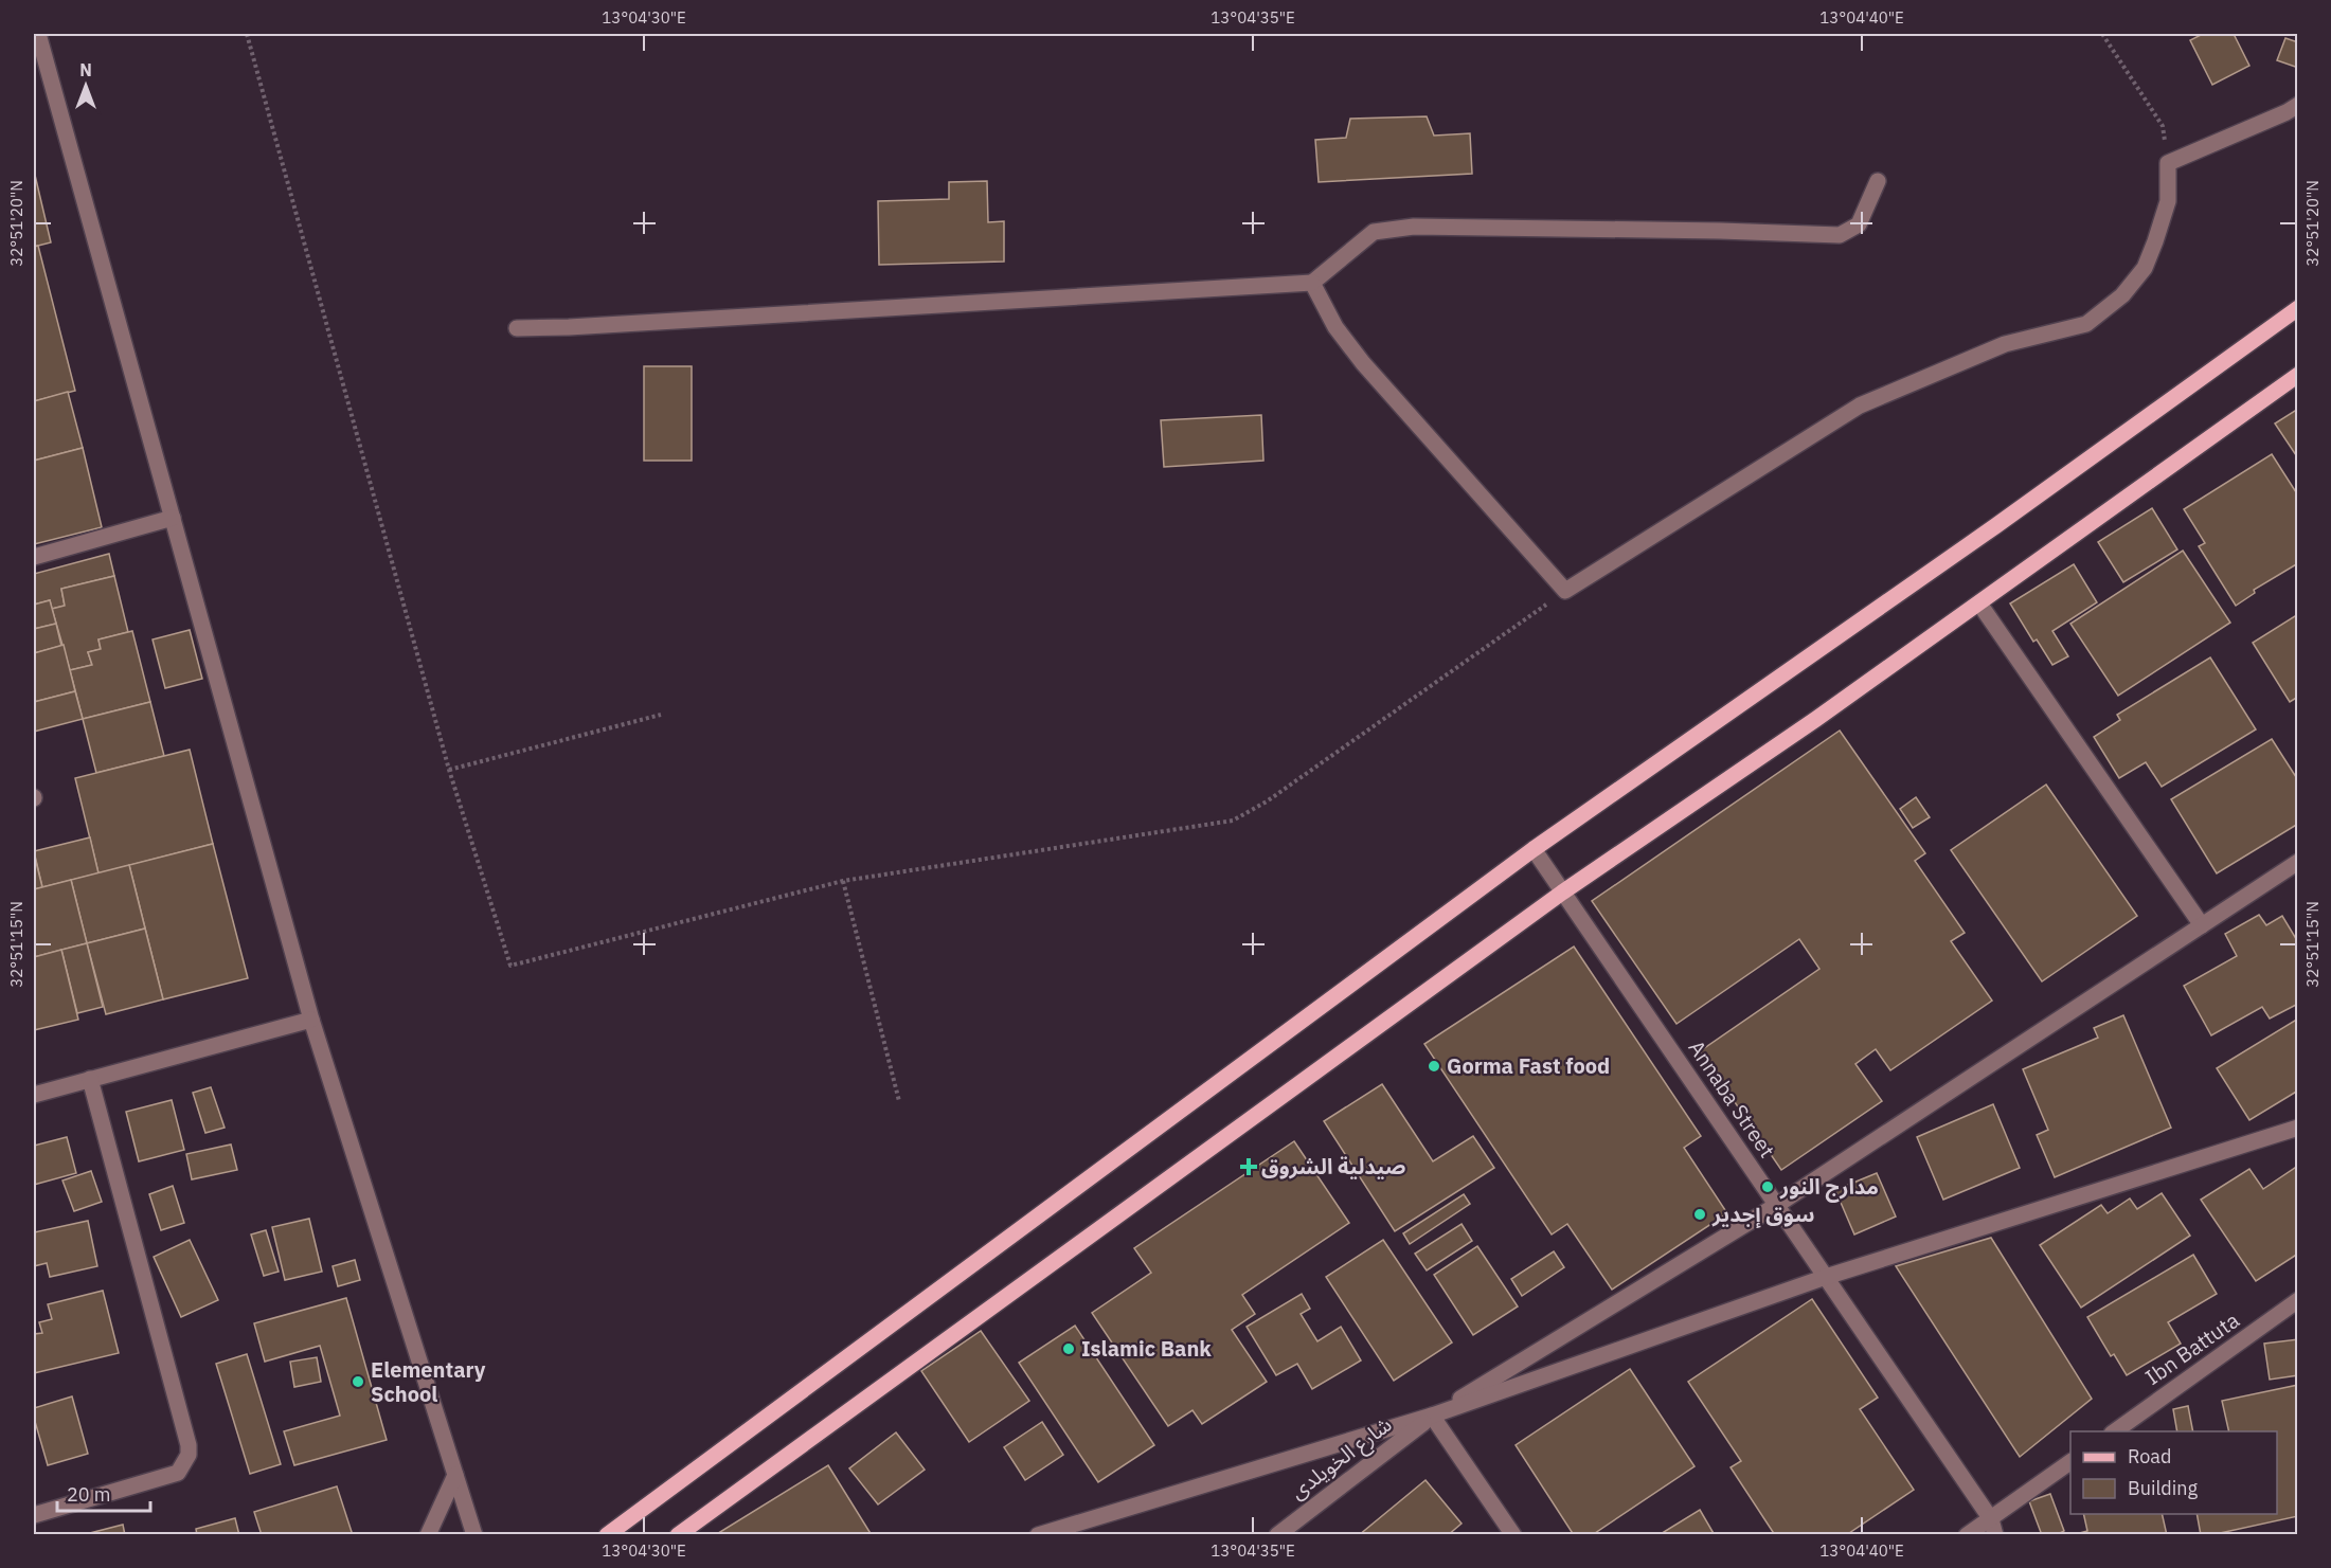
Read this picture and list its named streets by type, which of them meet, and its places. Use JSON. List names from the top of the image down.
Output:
{
  "streets": {
    "street": ["Annaba Street", "Ibn Battuta", "شارع الخويلدى"]
  },
  "places": {
    "other": [
      "Gorma Fast food",
      "مدارج النور",
      "سوق إجدير",
      "Islamic Bank",
      "Elementary School"
    ],
    "health": ["صيدلية الشروق"]
  },
  "legend": ["Road", "Building"],
  "scale_bar": "20 m",
  "north": "top",
  "coordinates": [
    "13°04'30\"E",
    "13°04'35\"E",
    "13°04'40\"E",
    "32°51'20\"N",
    "32°51'15\"N"
  ]
}
